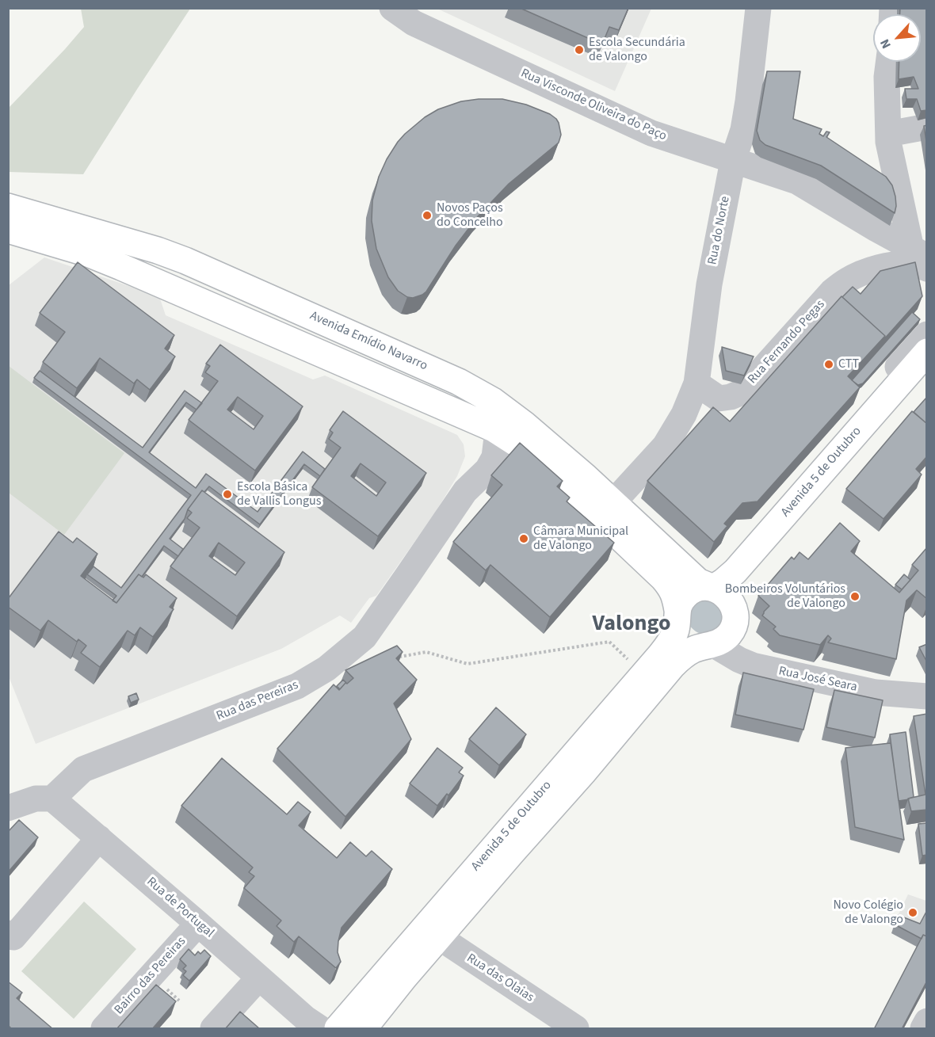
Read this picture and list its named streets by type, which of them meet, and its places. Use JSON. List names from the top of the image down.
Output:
{
  "streets": {
    "main road": ["Avenida Emídio Navarro", "Avenida 5 de Outubro"],
    "street": [
      "Rua Visconde Oliveira do Paço",
      "Rua do Norte",
      "Rua Fernando Pegas",
      "Rua José Seara",
      "Rua das Pereiras",
      "Rua de Portugal",
      "Bairro das Pereiras",
      "Rua das Olaias"
    ]
  },
  "crossings": [
    ["Rua Visconde Oliveira do Paço", "Rua do Norte"],
    ["Rua do Norte", "Avenida Emídio Navarro"],
    ["Rua do Norte", "Rua Fernando Pegas"],
    ["Avenida Emídio Navarro", "Avenida 5 de Outubro"],
    ["Avenida Emídio Navarro", "Rua José Seara"],
    ["Avenida Emídio Navarro", "Rua das Pereiras"],
    ["Avenida 5 de Outubro", "Rua José Seara"],
    ["Avenida 5 de Outubro", "Rua de Portugal"],
    ["Avenida 5 de Outubro", "Rua das Olaias"],
    ["Rua das Pereiras", "Rua de Portugal"],
    ["Rua de Portugal", "Bairro das Pereiras"]
  ],
  "districts": ["Valongo"],
  "places": [
    "Escola Secundária de Valongo",
    "Novos Paços do Concelho",
    "CTT",
    "Escola Básica de Vallis Longus",
    "Câmara Municipal de Valongo",
    "Bombeiros Voluntários de Valongo",
    "Novo Colégio de Valongo"
  ],
  "north": "bottom left"
}
